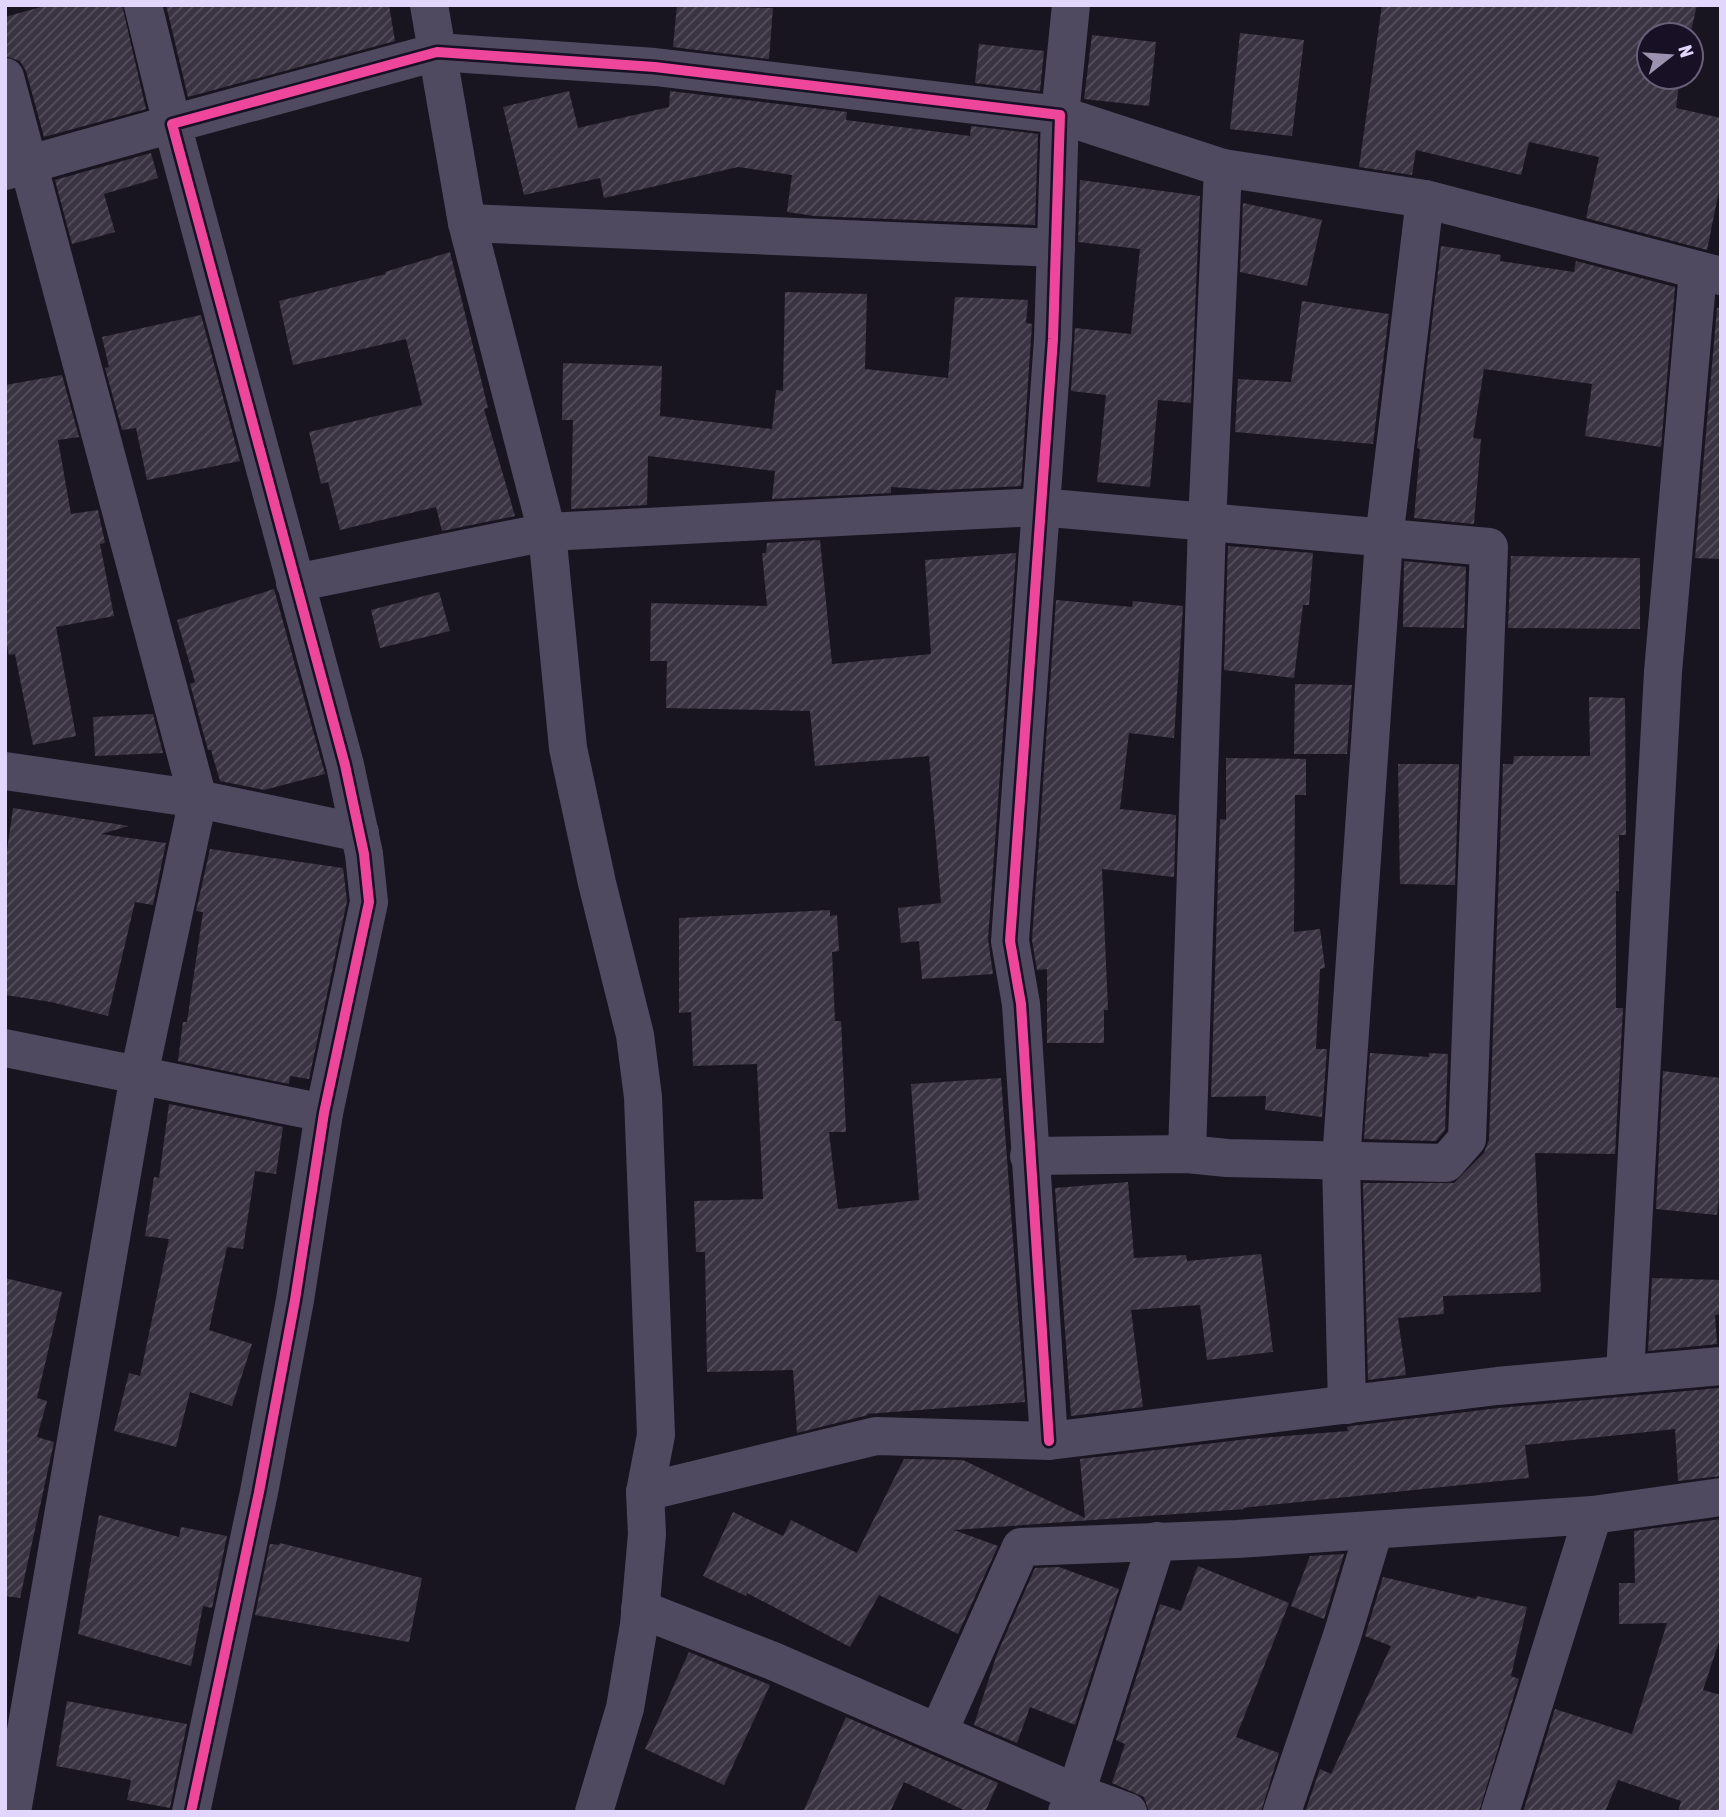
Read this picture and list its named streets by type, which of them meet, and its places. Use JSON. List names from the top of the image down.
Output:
{
  "north": "right"
}
